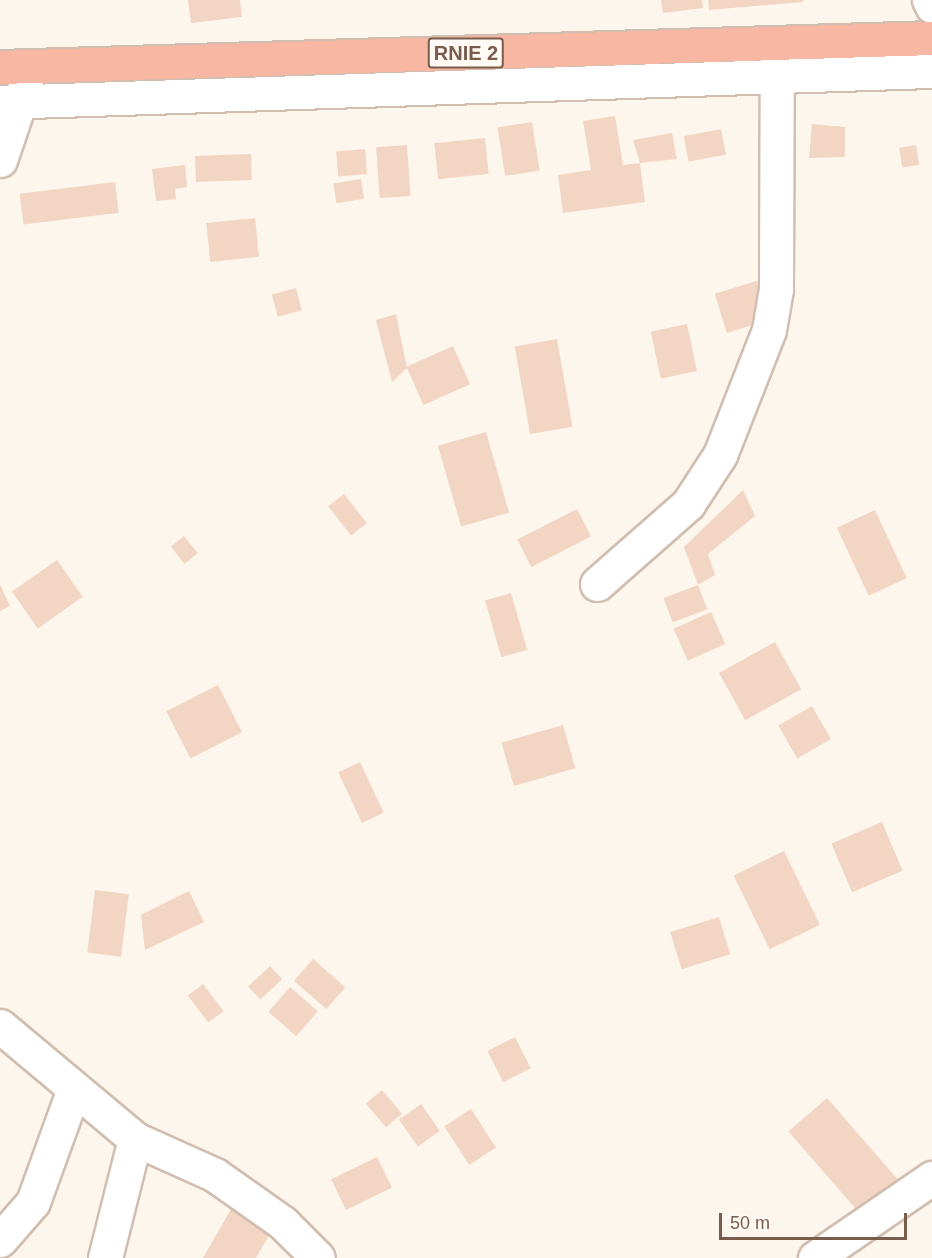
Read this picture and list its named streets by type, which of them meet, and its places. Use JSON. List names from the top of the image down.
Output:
{
  "streets": {
    "highway": ["RNIE 2"]
  },
  "scale_bar": "50 m"
}
